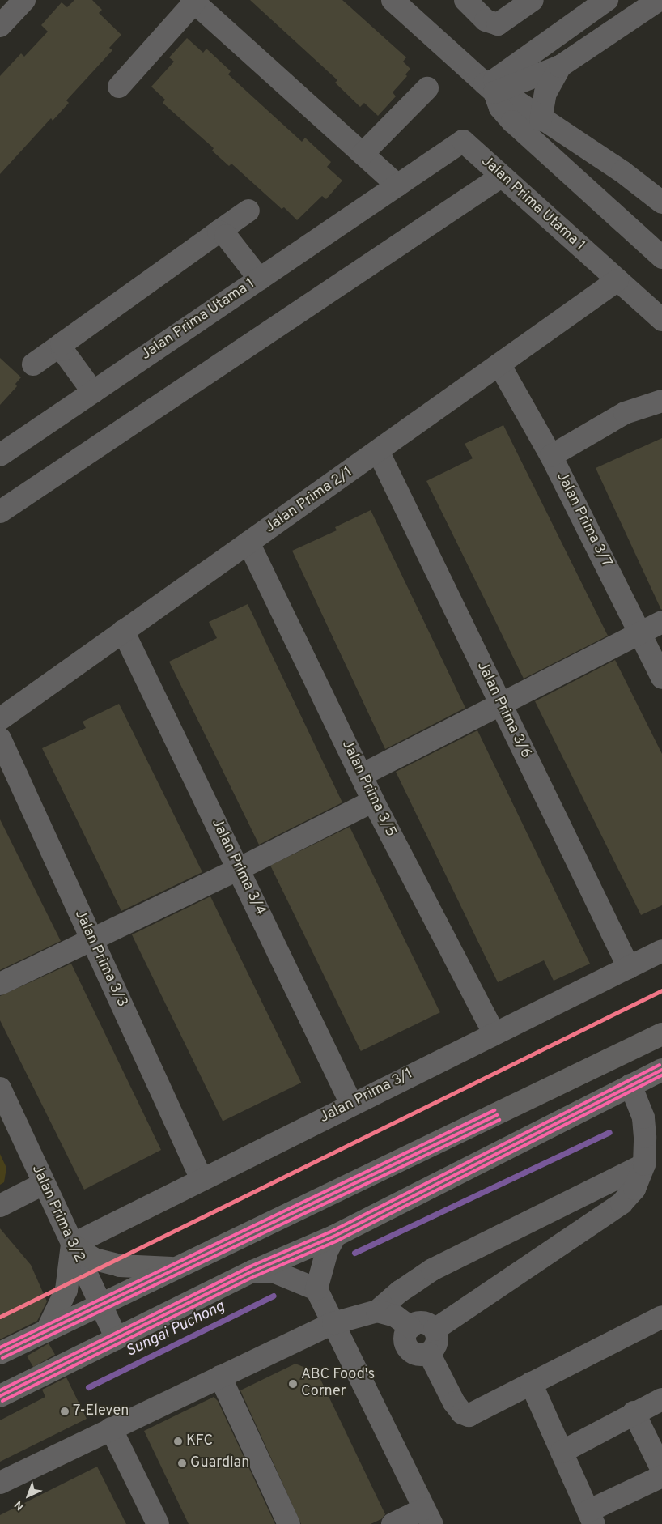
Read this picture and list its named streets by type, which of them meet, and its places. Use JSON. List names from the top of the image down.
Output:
{
  "streets": {
    "street": [
      "Jalan Prima Utama 1",
      "Jalan Prima 2/1",
      "Jalan Prima 3/7",
      "Jalan Prima 3/6",
      "Jalan Prima 3/5",
      "Jalan Prima 3/4",
      "Jalan Prima 3/3",
      "Jalan Prima 3/1",
      "Jalan Prima 3/2"
    ]
  },
  "crossings": [
    ["Jalan Prima Utama 1", "Jalan Prima 2/1"],
    ["Jalan Prima 2/1", "Jalan Prima 3/7"],
    ["Jalan Prima 2/1", "Jalan Prima 3/6"],
    ["Jalan Prima 2/1", "Jalan Prima 3/5"],
    ["Jalan Prima 2/1", "Jalan Prima 3/4"],
    ["Jalan Prima 3/6", "Jalan Prima 3/1"],
    ["Jalan Prima 3/5", "Jalan Prima 3/1"],
    ["Jalan Prima 3/4", "Jalan Prima 3/1"],
    ["Jalan Prima 3/3", "Jalan Prima 3/1"],
    ["Jalan Prima 3/1", "Jalan Prima 3/2"]
  ],
  "water": ["Sungai Puchong"],
  "places": [
    "ABC Food's Corner",
    "7-Eleven",
    "KFC",
    "Guardian"
  ],
  "north": "bottom left"
}
